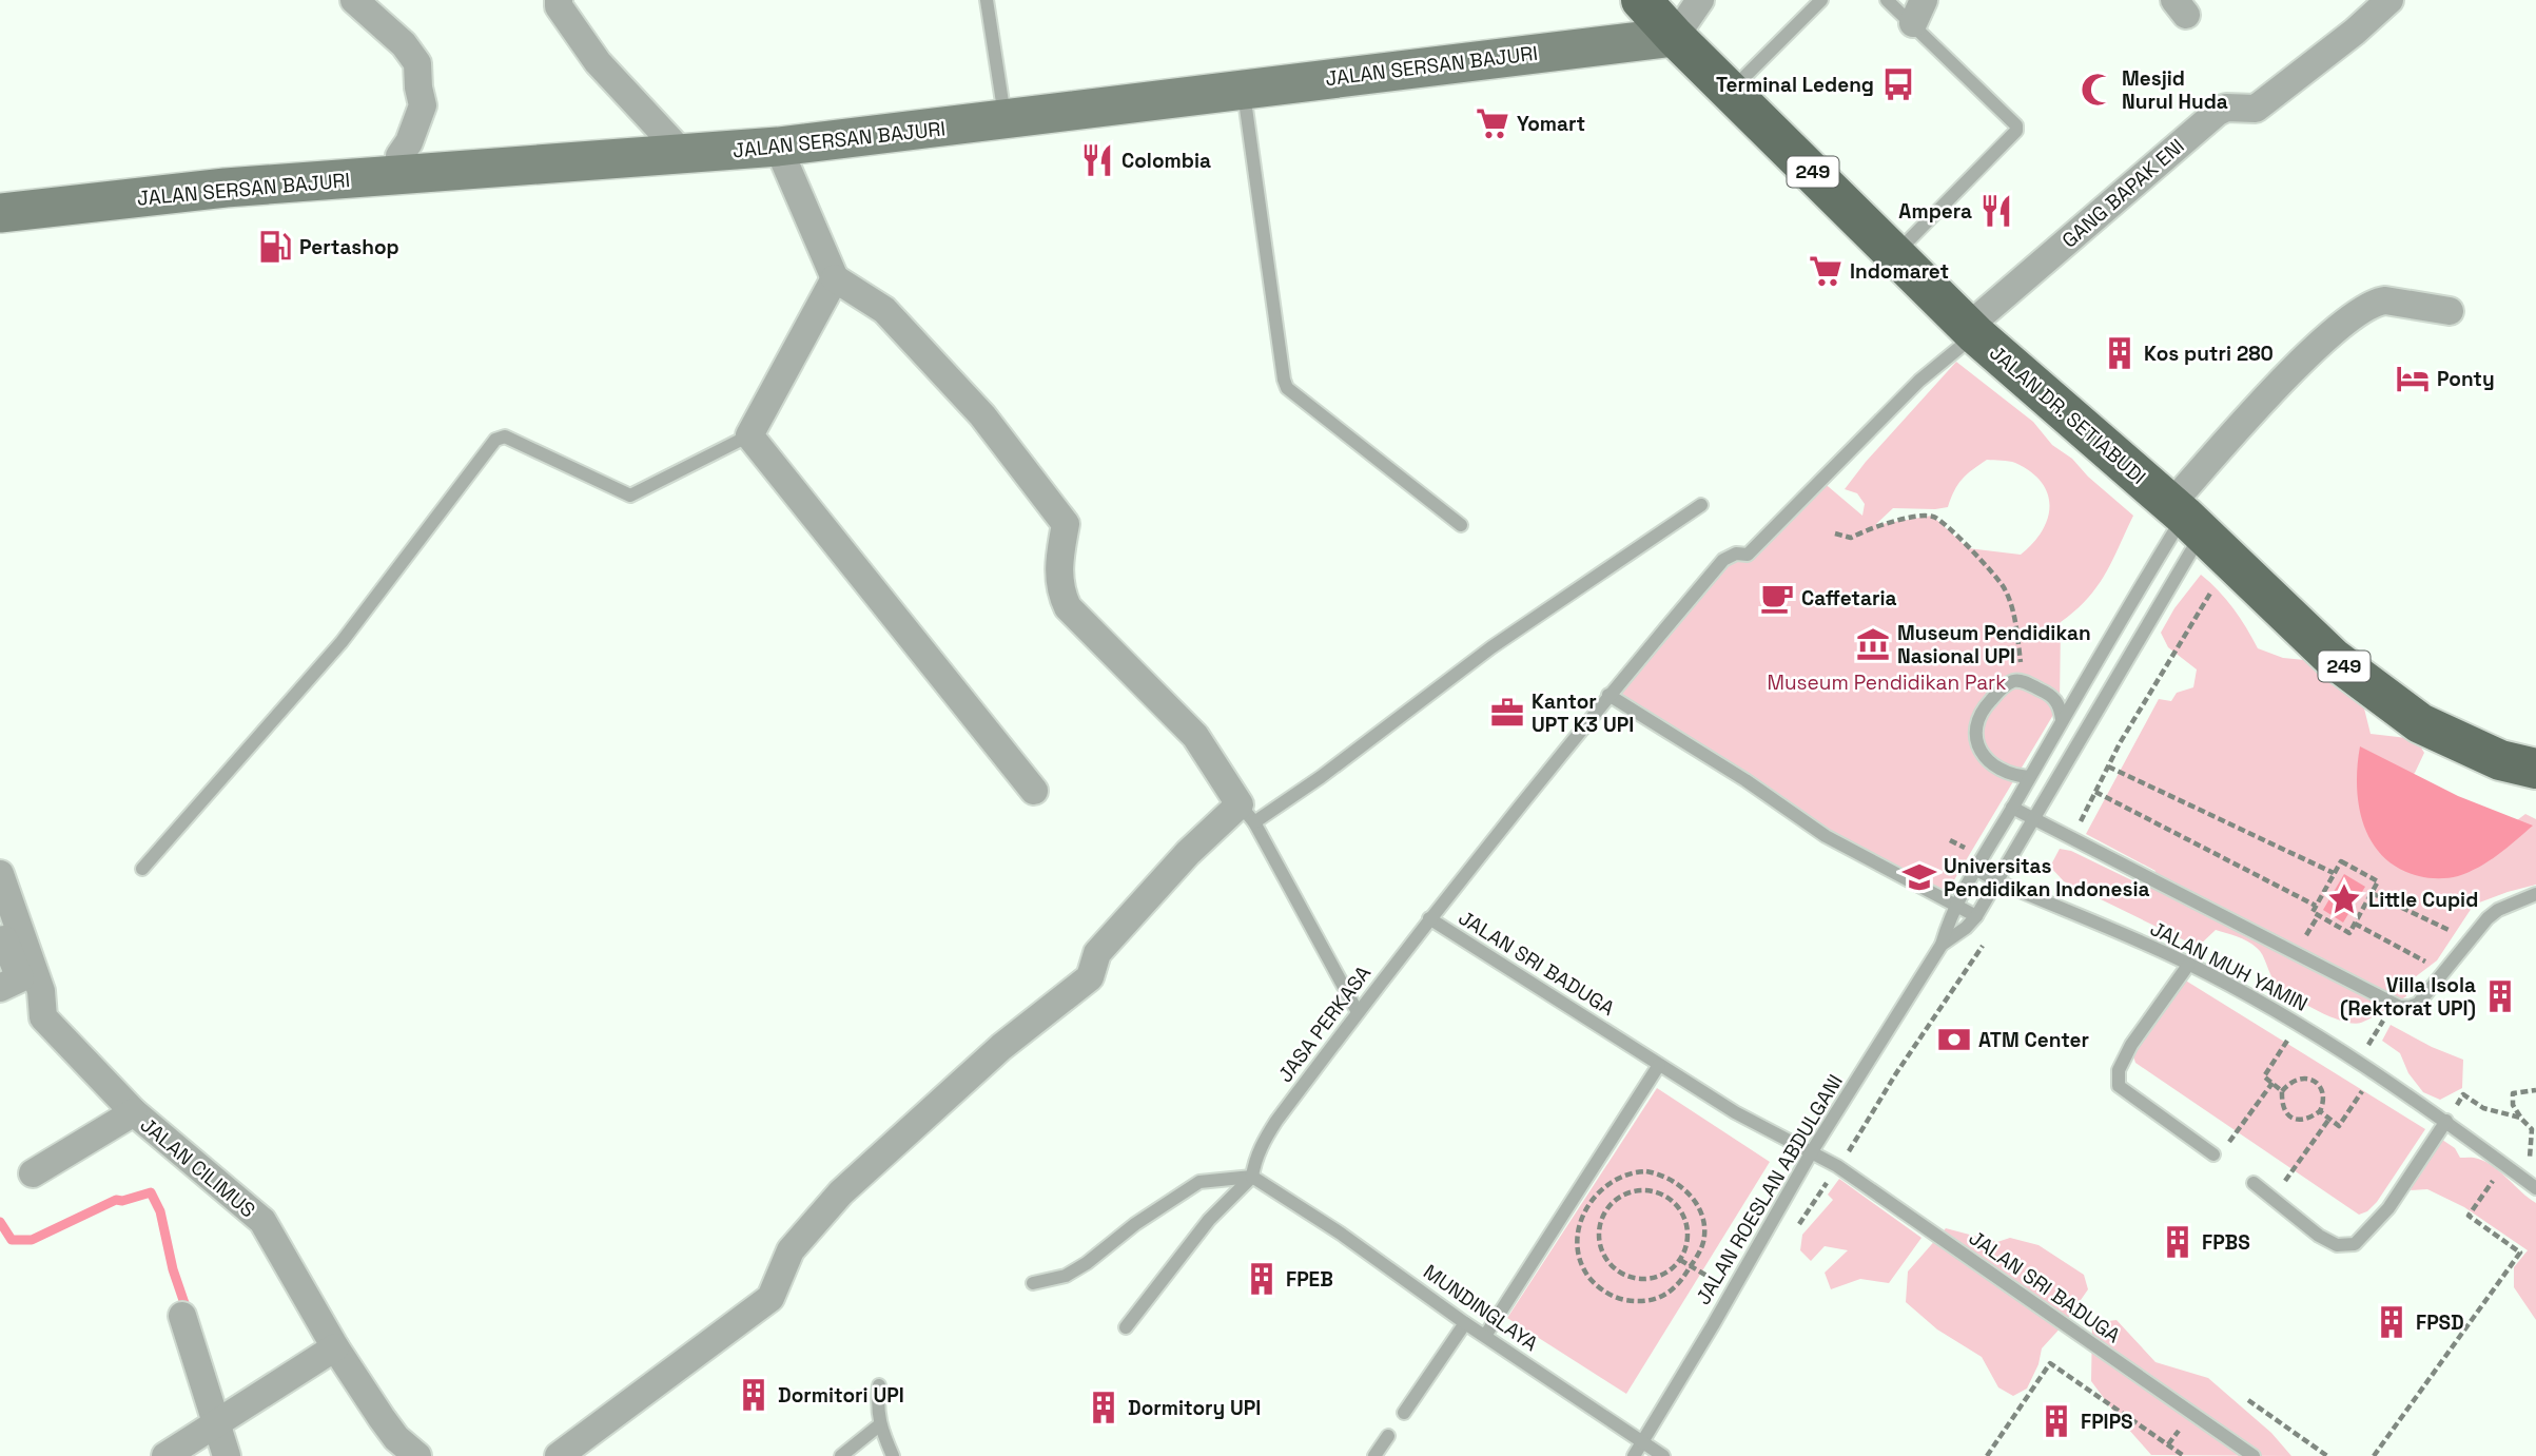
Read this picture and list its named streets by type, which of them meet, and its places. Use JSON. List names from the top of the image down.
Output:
{
  "streets": {
    "main road": ["JALAN SERSAN BAJURI", "249", "JALAN DR. SETIABUDI"],
    "street": ["GANG BAPAK ENI", "JALAN CILIMUS"],
    "lane": [
      "JALAN SRI BADUGA",
      "JALAN MUH YAMIN",
      "JASA PERKASA",
      "JALAN ROESLAN ABDULGANI",
      "MUNDINGLAYA"
    ]
  },
  "crossings": [
    ["JALAN SERSAN BAJURI", "JALAN DR. SETIABUDI"],
    ["GANG BAPAK ENI", "JALAN DR. SETIABUDI"],
    ["GANG BAPAK ENI", "JASA PERKASA"],
    ["JALAN DR. SETIABUDI", "JASA PERKASA"],
    ["JALAN SRI BADUGA", "JASA PERKASA"],
    ["JALAN SRI BADUGA", "JALAN ROESLAN ABDULGANI"],
    ["JASA PERKASA", "MUNDINGLAYA"],
    ["JALAN ROESLAN ABDULGANI", "MUNDINGLAYA"]
  ],
  "parks": ["Museum Pendidikan Park"],
  "places": {
    "bus stop": ["Terminal Ledeng"],
    "mosque": ["Mesjid Nurul Huda"],
    "supermarket": ["Yomart", "Indomaret"],
    "restaurant": ["Colombia", "Ampera"],
    "fuel station": ["Pertashop"],
    "building": [
      "Kos putri 280",
      "Villa Isola (Rektorat UPI)",
      "FPBS",
      "FPEB",
      "FPSD",
      "Dormitori UPI",
      "Dormitory UPI",
      "FPIPS"
    ],
    "hotel": ["Ponty"],
    "cafe": ["Caffetaria"],
    "museum": ["Museum Pendidikan Nasional UPI"],
    "office": ["Kantor UPT K3 UPI"],
    "school or university": ["Universitas Pendidikan Indonesia"],
    "place": ["Little Cupid"],
    "bank": ["ATM Center"]
  }
}
